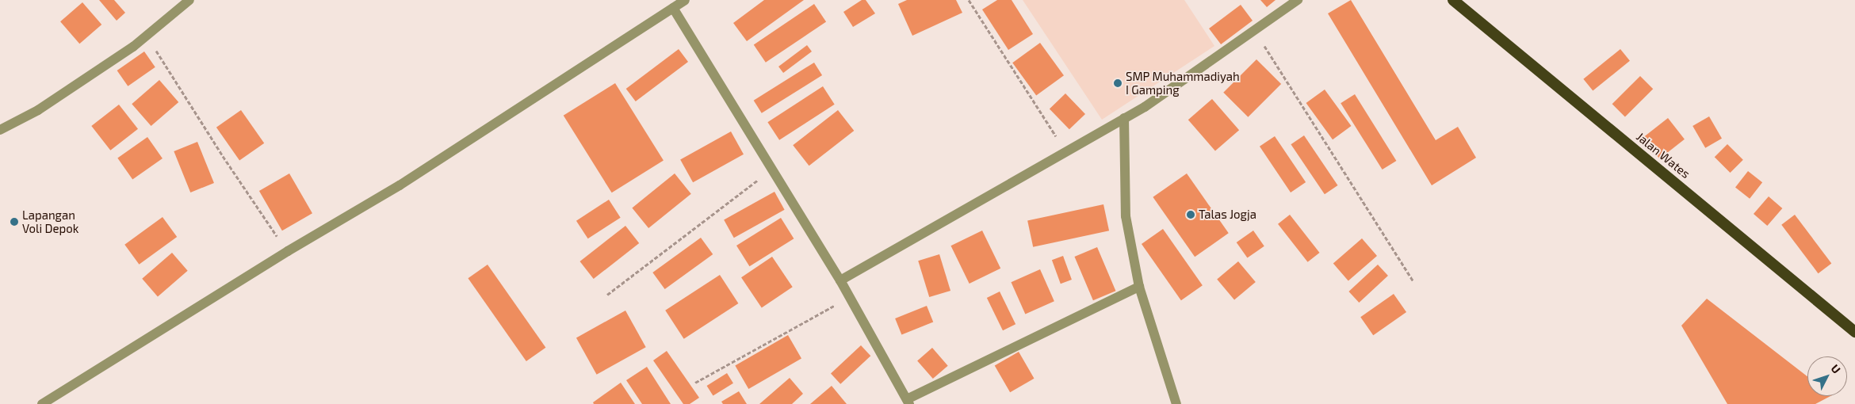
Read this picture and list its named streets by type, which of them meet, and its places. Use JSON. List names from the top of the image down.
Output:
{
  "streets": {
    "highway": ["Jalan Wates"]
  },
  "places": ["SMP Muhammadiyah I Gamping", "Talas Jogja", "Lapangan Voli Depok"],
  "north": "top right"
}
